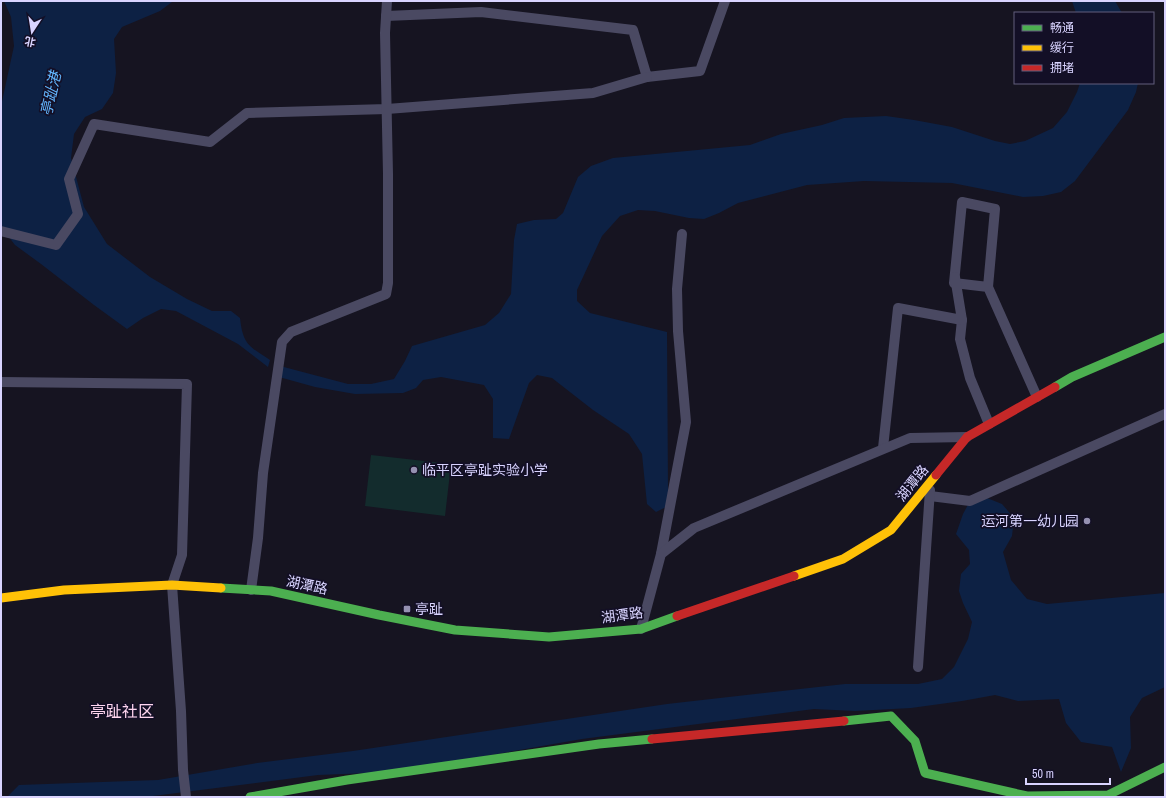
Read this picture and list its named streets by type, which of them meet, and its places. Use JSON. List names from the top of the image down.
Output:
{
  "streets": {
    "street": ["湖潭路"]
  },
  "districts": ["亭趾社区"],
  "water": ["亭趾港"],
  "places": {
    "other": ["临平区亭趾实验小学", "运河第一幼儿园"],
    "transit": ["亭趾"]
  },
  "legend": ["畅通", "缓行", "拥堵"],
  "scale_bar": "50 m",
  "north": "bottom"
}
